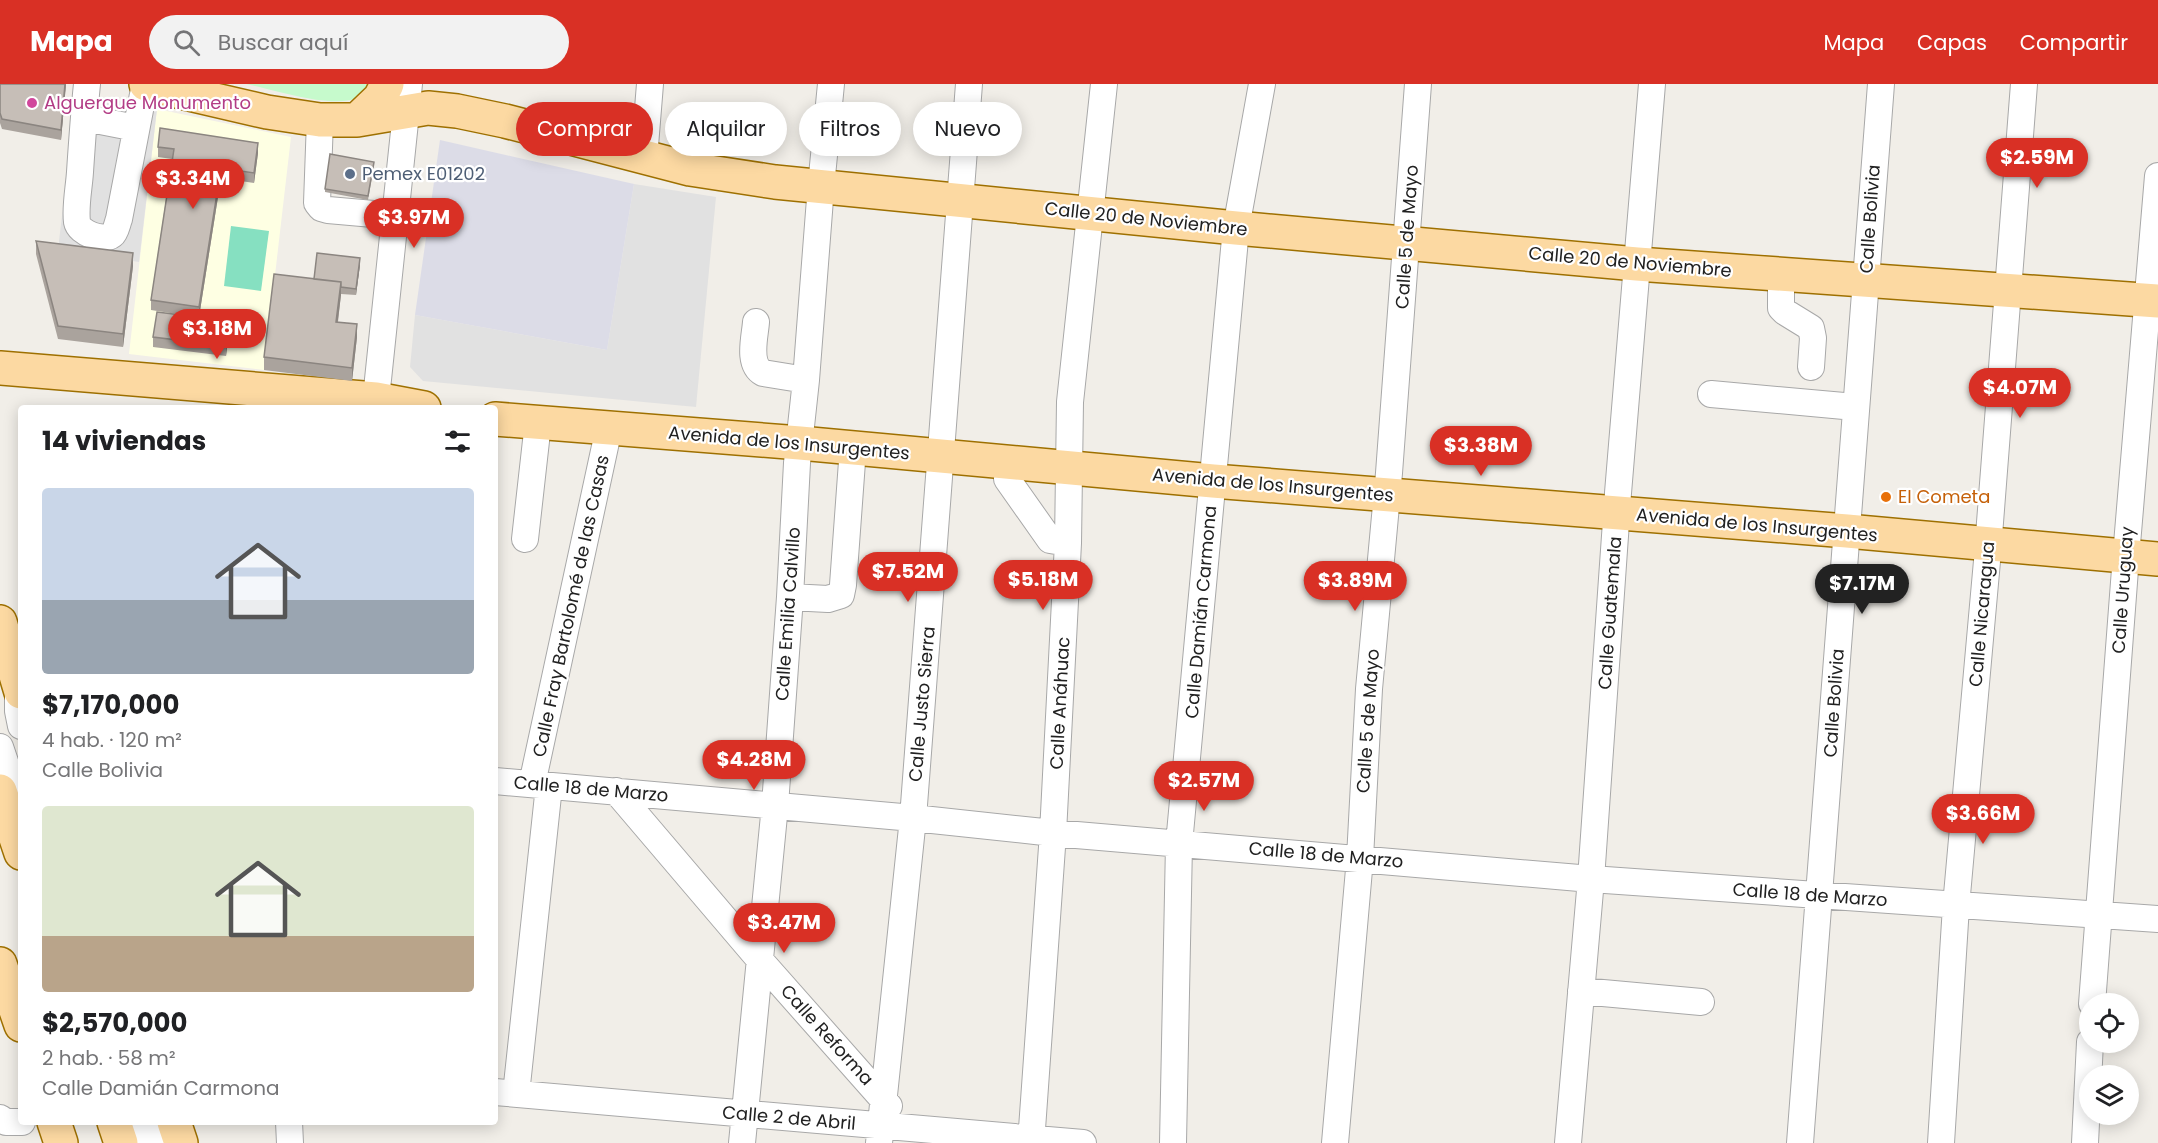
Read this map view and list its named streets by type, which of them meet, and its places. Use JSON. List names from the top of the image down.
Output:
{
  "streets": {
    "main road": ["Calle 20 de Noviembre", "Avenida de los Insurgentes"],
    "street": [
      "Calle Bolivia",
      "Calle 5 de Mayo",
      "Calle Uruguay",
      "Calle Fray Bartolomé de las Casas",
      "Calle Damián Carmona",
      "Calle Guatemala",
      "Calle Emilia Calvillo",
      "Calle Nicaragua",
      "Calle Anáhuac",
      "Calle Justo Sierra",
      "Calle 18 de Marzo",
      "Calle Reforma",
      "Calle 2 de Abril"
    ]
  },
  "crossings": [
    ["Calle 20 de Noviembre", "Calle Bolivia"],
    ["Calle 20 de Noviembre", "Calle 5 de Mayo"],
    ["Calle 20 de Noviembre", "Calle Uruguay"],
    ["Calle 20 de Noviembre", "Calle Damián Carmona"],
    ["Calle 20 de Noviembre", "Calle Guatemala"],
    ["Calle 20 de Noviembre", "Calle Emilia Calvillo"],
    ["Calle 20 de Noviembre", "Calle Nicaragua"],
    ["Calle 20 de Noviembre", "Calle Anáhuac"],
    ["Calle 20 de Noviembre", "Calle Justo Sierra"],
    ["Calle Bolivia", "Avenida de los Insurgentes"],
    ["Calle Bolivia", "Calle 18 de Marzo"],
    ["Calle 5 de Mayo", "Avenida de los Insurgentes"],
    ["Calle 5 de Mayo", "Calle 18 de Marzo"],
    ["Avenida de los Insurgentes", "Calle Uruguay"],
    ["Avenida de los Insurgentes", "Calle Fray Bartolomé de las Casas"],
    ["Avenida de los Insurgentes", "Calle Damián Carmona"],
    ["Avenida de los Insurgentes", "Calle Guatemala"],
    ["Avenida de los Insurgentes", "Calle Emilia Calvillo"],
    ["Avenida de los Insurgentes", "Calle Nicaragua"],
    ["Avenida de los Insurgentes", "Calle Anáhuac"],
    ["Avenida de los Insurgentes", "Calle Justo Sierra"],
    ["Calle Uruguay", "Calle 18 de Marzo"],
    ["Calle Fray Bartolomé de las Casas", "Calle 18 de Marzo"],
    ["Calle Fray Bartolomé de las Casas", "Calle 2 de Abril"],
    ["Calle Damián Carmona", "Calle 18 de Marzo"],
    ["Calle Guatemala", "Calle 18 de Marzo"],
    ["Calle Emilia Calvillo", "Calle 18 de Marzo"],
    ["Calle Emilia Calvillo", "Calle Reforma"],
    ["Calle Emilia Calvillo", "Calle 2 de Abril"],
    ["Calle Nicaragua", "Calle 18 de Marzo"],
    ["Calle Anáhuac", "Calle 18 de Marzo"],
    ["Calle Anáhuac", "Calle 2 de Abril"],
    ["Calle Justo Sierra", "Calle 18 de Marzo"],
    ["Calle Justo Sierra", "Calle Reforma"],
    ["Calle Justo Sierra", "Calle 2 de Abril"],
    ["Calle 18 de Marzo", "Calle Reforma"],
    ["Calle Reforma", "Calle 2 de Abril"]
  ],
  "places": ["Alguergue Monumento", "Pemex E01202", "El Cometa"],
  "page": {
    "header": "Mapa",
    "search": "Buscar aquí",
    "nav": ["Mapa", "Capas", "Compartir"],
    "chip": [
      "Comprar",
      "Alquilar",
      "Filtros",
      "Nuevo"
    ],
    "price": [
      "$2.59M",
      "$3.34M",
      "$3.97M",
      "$3.18M",
      "$4.07M",
      "$3.38M",
      "$7.52M",
      "$5.18M",
      "$3.89M",
      "$7.17M",
      "$4.28M",
      "$2.57M",
      "$3.66M",
      "$3.47M"
    ],
    "heading": "14 viviendas",
    "list": [
      {
        "name": "$7,170,000",
        "note": "4 hab. · 120 m² · Calle Bolivia"
      },
      {
        "name": "$2,570,000",
        "note": "2 hab. · 58 m² · Calle Damián Carmona"
      }
    ]
  }
}
